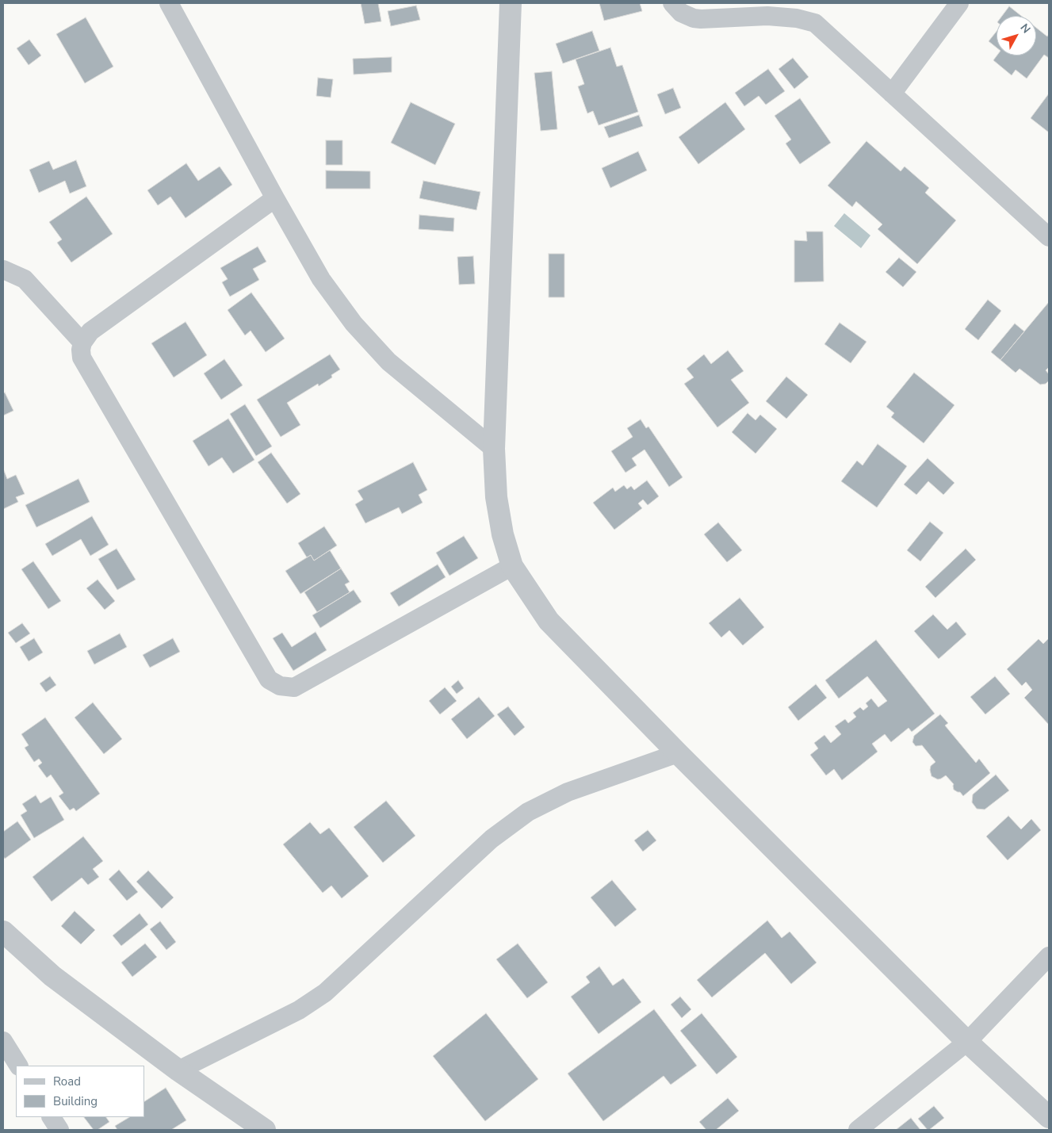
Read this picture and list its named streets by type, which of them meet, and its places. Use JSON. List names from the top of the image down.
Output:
{
  "legend": ["Road", "Building"],
  "north": "top right"
}
